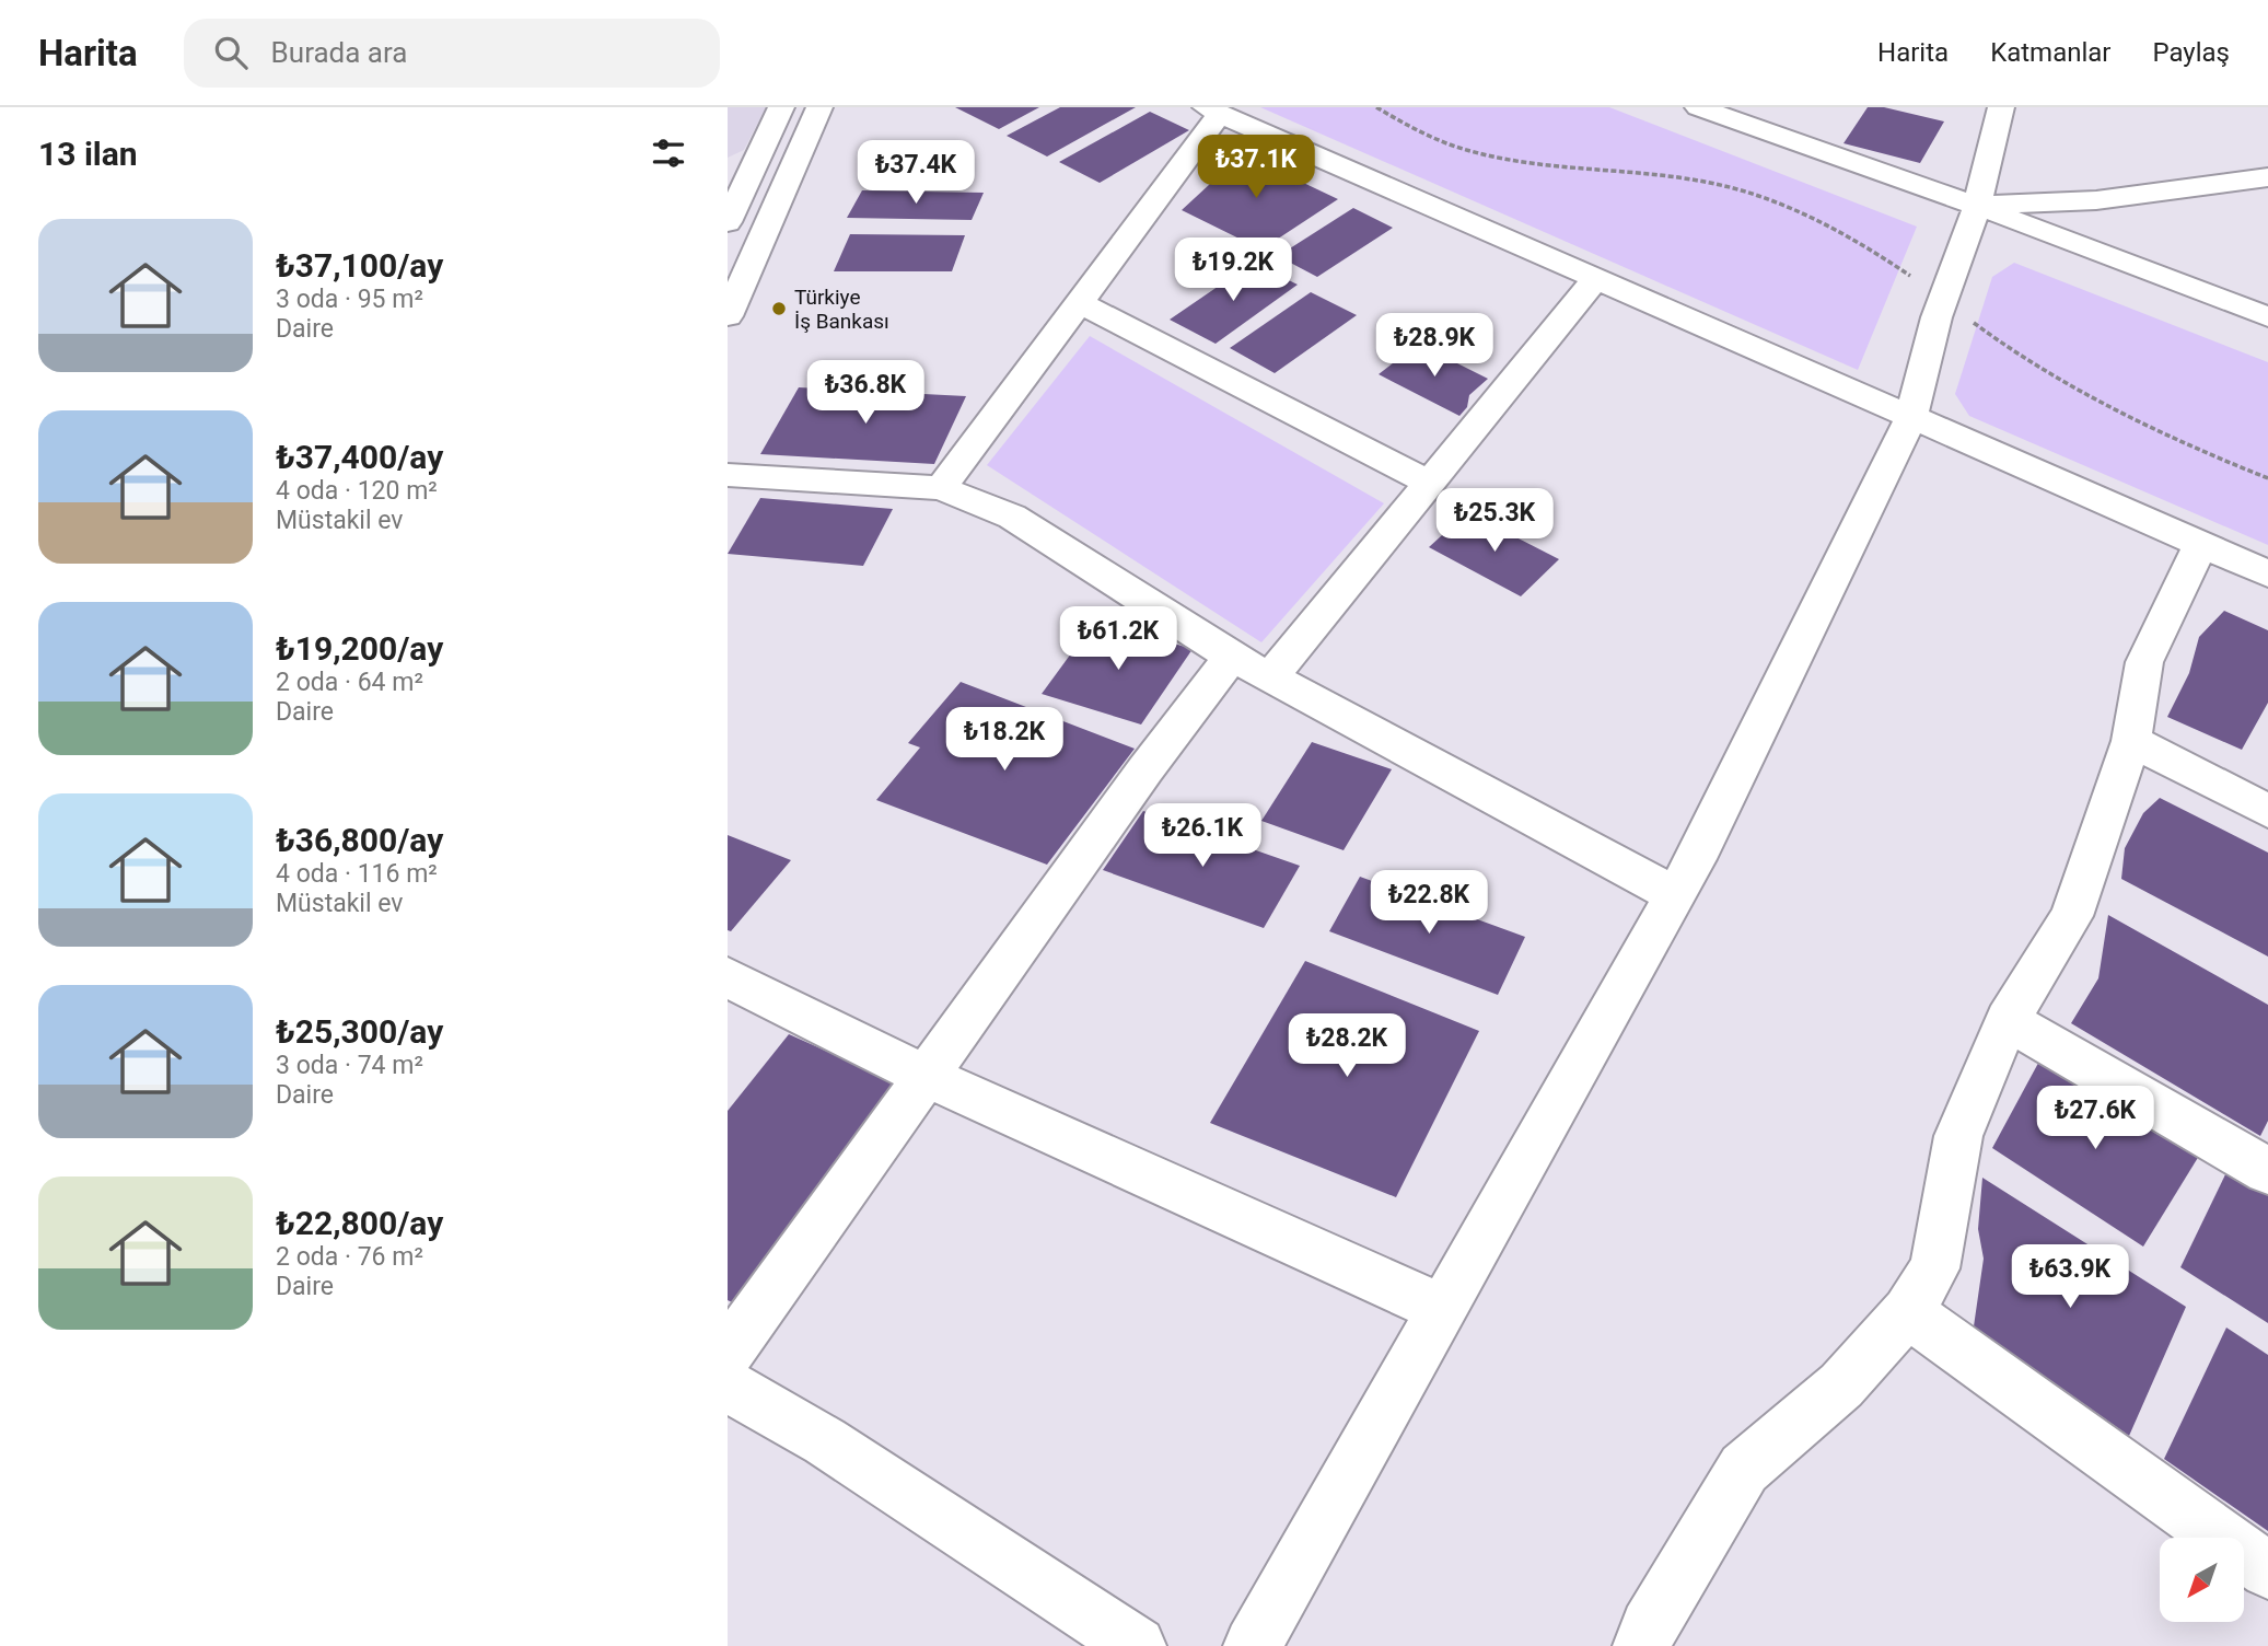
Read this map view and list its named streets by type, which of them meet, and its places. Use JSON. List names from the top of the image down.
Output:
{
  "places": ["Türkiye İş Bankası"],
  "north": "bottom left",
  "page": {
    "header": "Harita",
    "search": "Burada ara",
    "nav": ["Harita", "Katmanlar", "Paylaş"],
    "heading": "13 ilan",
    "price": [
      "₺37.1K",
      "₺37.4K",
      "₺19.2K",
      "₺28.9K",
      "₺36.8K",
      "₺25.3K",
      "₺61.2K",
      "₺18.2K",
      "₺26.1K",
      "₺22.8K",
      "₺28.2K",
      "₺27.6K",
      "₺63.9K"
    ],
    "list": [
      {
        "name": "₺37,100/ay",
        "note": "3 oda · 95 m² · Daire"
      },
      {
        "name": "₺37,400/ay",
        "note": "4 oda · 120 m² · Müstakil ev"
      },
      {
        "name": "₺19,200/ay",
        "note": "2 oda · 64 m² · Daire"
      },
      {
        "name": "₺36,800/ay",
        "note": "4 oda · 116 m² · Müstakil ev"
      },
      {
        "name": "₺25,300/ay",
        "note": "3 oda · 74 m² · Daire"
      },
      {
        "name": "₺22,800/ay",
        "note": "2 oda · 76 m² · Daire"
      }
    ]
  }
}
